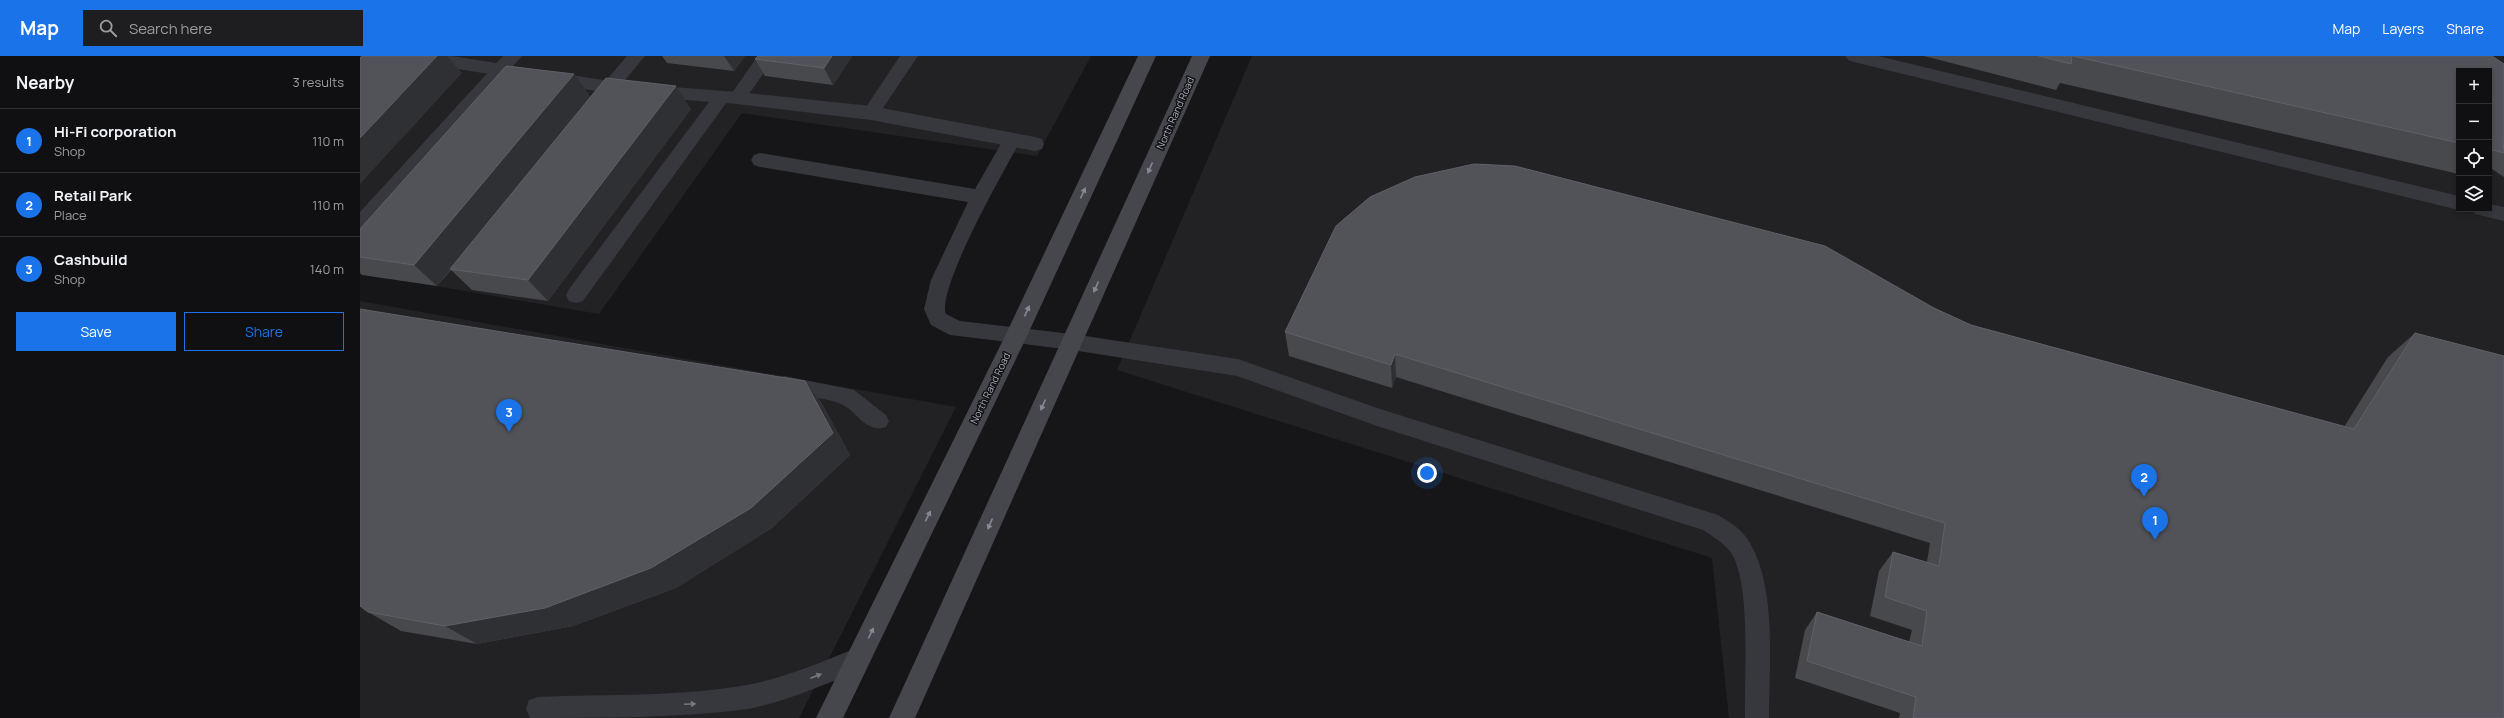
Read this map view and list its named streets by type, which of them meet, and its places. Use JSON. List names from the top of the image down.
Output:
{
  "streets": {
    "main road": ["North Rand Road"]
  },
  "page": {
    "header": "Map",
    "search": "Search here",
    "nav": ["Map", "Layers", "Share"],
    "heading": ["Nearby", "3 results"],
    "map_buttons": ["+", "−"],
    "list": [
      {
        "mark": "1",
        "name": "Hi-Fi corporation",
        "note": "Shop",
        "value": "110 m"
      },
      {
        "mark": "2",
        "name": "Retail Park",
        "note": "Place",
        "value": "110 m"
      },
      {
        "mark": "3",
        "name": "Cashbuild",
        "note": "Shop",
        "value": "140 m"
      }
    ],
    "buttons": ["Save", "Share"],
    "pins": ["3", "2", "1"]
  }
}
